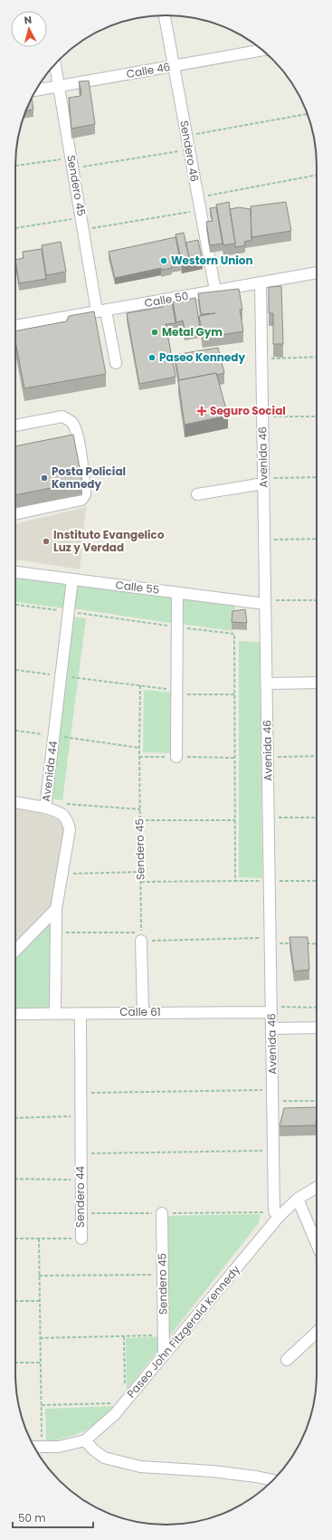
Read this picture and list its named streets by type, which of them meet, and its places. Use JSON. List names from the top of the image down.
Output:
{
  "streets": {
    "street": [
      "Calle 46",
      "Sendero 46",
      "Sendero 45",
      "Calle 50",
      "Avenida 46",
      "Calle 55",
      "Avenida 44",
      "Calle 61",
      "Sendero 44",
      "Paseo John Fitzgerald Kennedy"
    ]
  },
  "crossings": [
    ["Calle 46", "Sendero 46"],
    ["Calle 46", "Sendero 45"],
    ["Sendero 46", "Calle 50"],
    ["Sendero 45", "Calle 50"],
    ["Sendero 45", "Paseo John Fitzgerald Kennedy"],
    ["Calle 50", "Avenida 46"],
    ["Avenida 46", "Calle 55"],
    ["Avenida 46", "Calle 61"],
    ["Avenida 46", "Paseo John Fitzgerald Kennedy"],
    ["Calle 55", "Avenida 44"],
    ["Avenida 44", "Calle 61"],
    ["Calle 61", "Sendero 44"]
  ],
  "places": {
    "other": [
      "Western Union",
      "Metal Gym",
      "Paseo Kennedy",
      "Posta Policial Kennedy",
      "Instituto Evangelico Luz y Verdad"
    ],
    "health": ["Seguro Social"]
  },
  "scale_bar": "50 m",
  "north": "top"
}
